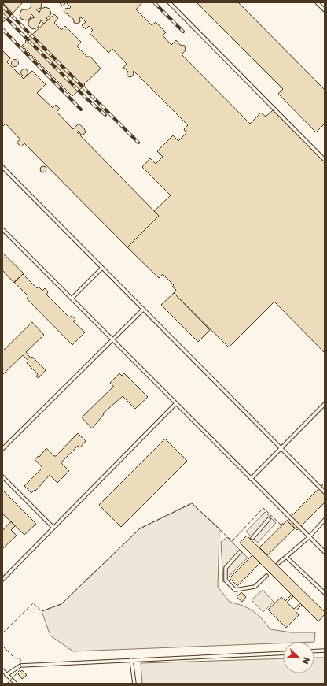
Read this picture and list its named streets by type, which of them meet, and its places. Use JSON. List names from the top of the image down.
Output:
{
  "north": "bottom right"
}
